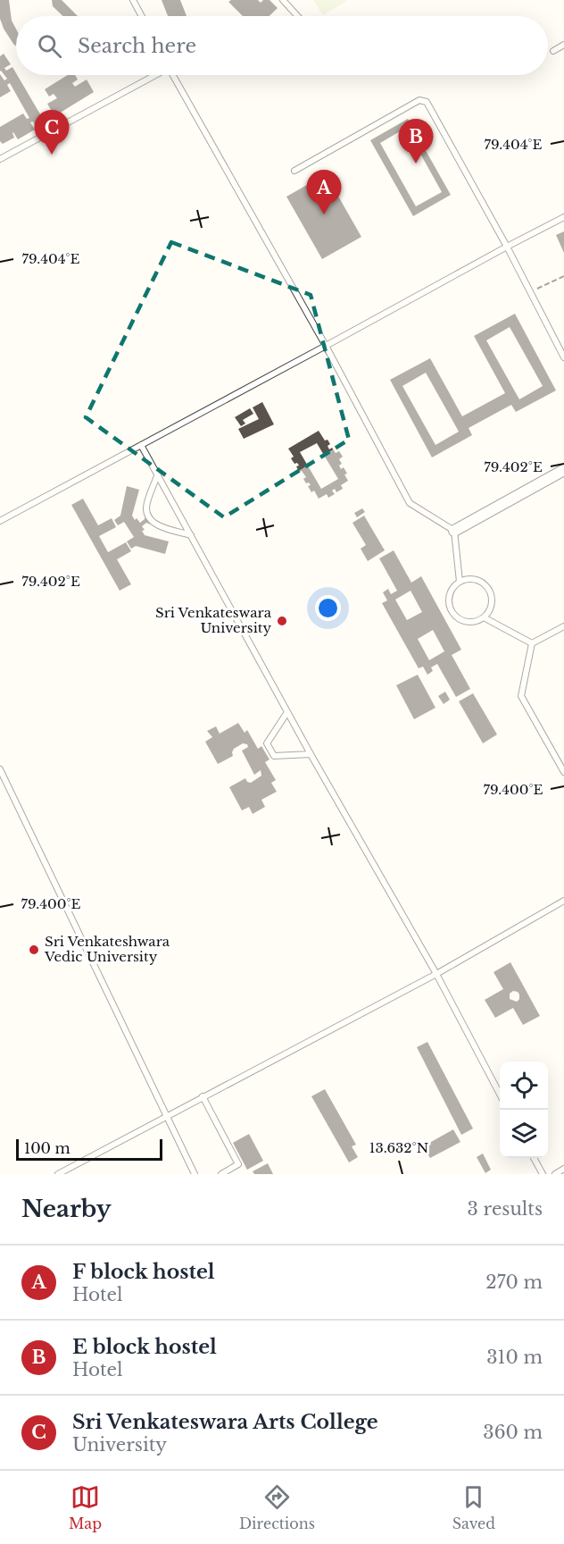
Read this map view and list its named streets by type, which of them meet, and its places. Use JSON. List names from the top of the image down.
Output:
{
  "places": ["Sri Venkateswara University", "Sri Venkateshwara Vedic University"],
  "scale_bar": "100 m",
  "page": {
    "search": "Search here",
    "pins": ["C", "B", "A"],
    "scale": "100 m",
    "heading": ["Nearby", "3 results"],
    "list": [
      {
        "mark": "A",
        "name": "F block hostel",
        "note": "Hotel",
        "value": "270 m"
      },
      {
        "mark": "B",
        "name": "E block hostel",
        "note": "Hotel",
        "value": "310 m"
      },
      {
        "mark": "C",
        "name": "Sri Venkateswara Arts College",
        "note": "University",
        "value": "360 m"
      }
    ],
    "nav": ["Map", "Directions", "Saved"]
  },
  "coordinates": [
    "79.404°E",
    "79.402°E",
    "79.400°E",
    "13.632°N"
  ]
}
